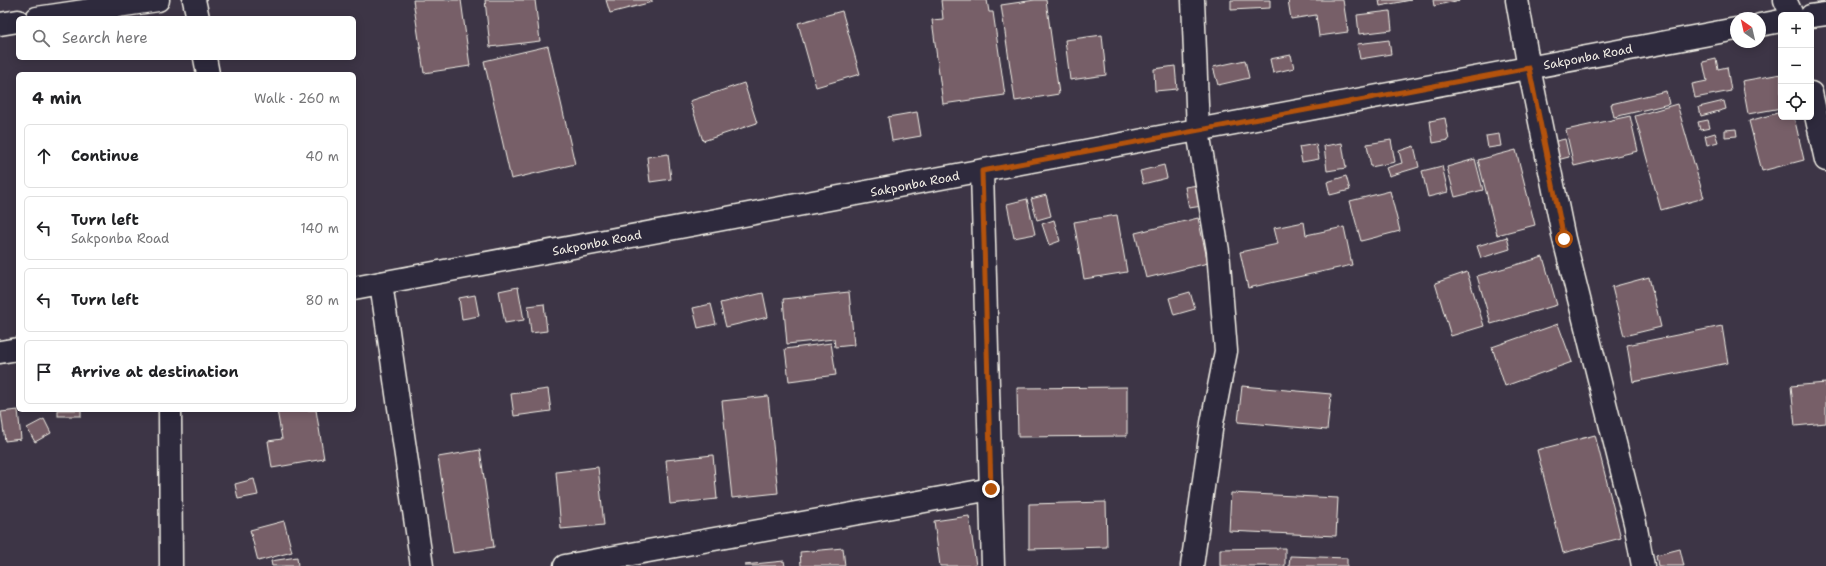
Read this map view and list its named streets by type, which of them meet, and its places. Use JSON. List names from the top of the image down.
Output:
{
  "streets": {
    "street": ["Sakponba Road"]
  },
  "north": "top left",
  "page": {
    "map_buttons": ["+", "−"],
    "search": "Search here",
    "heading": ["4 min", "Walk · 260 m"],
    "list": [
      ["Continue", "40 m"],
      ["Turn left", "Sakponba Road", "140 m"],
      ["Turn left", "80 m"],
      "Arrive at destination"
    ]
  }
}
